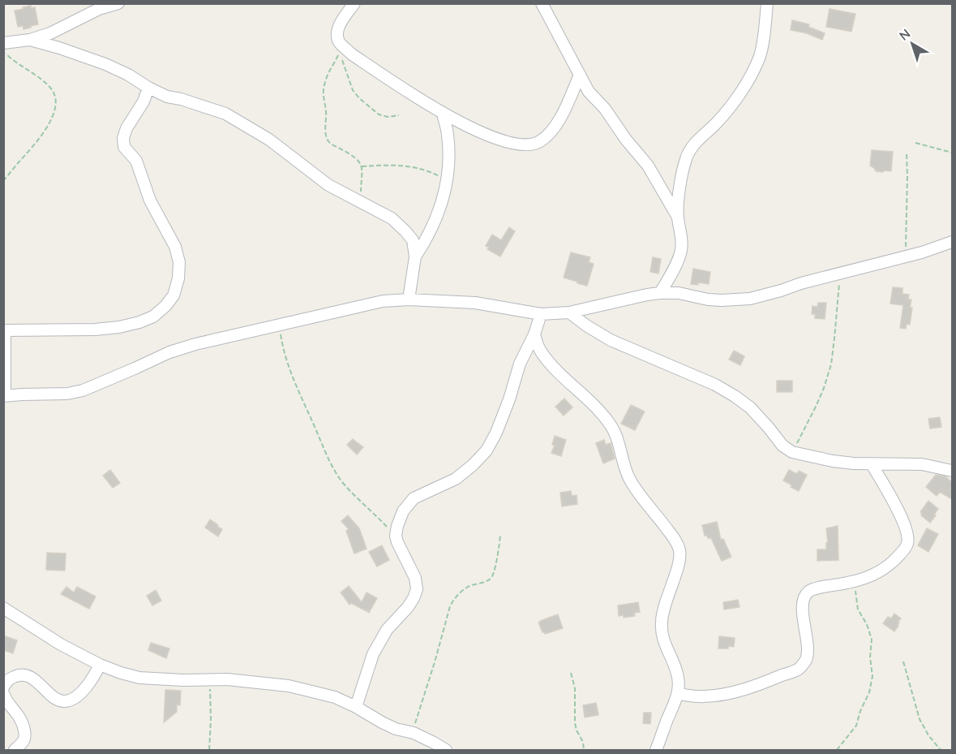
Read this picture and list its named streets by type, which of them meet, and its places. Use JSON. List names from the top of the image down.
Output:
{
  "north": "top left"
}
